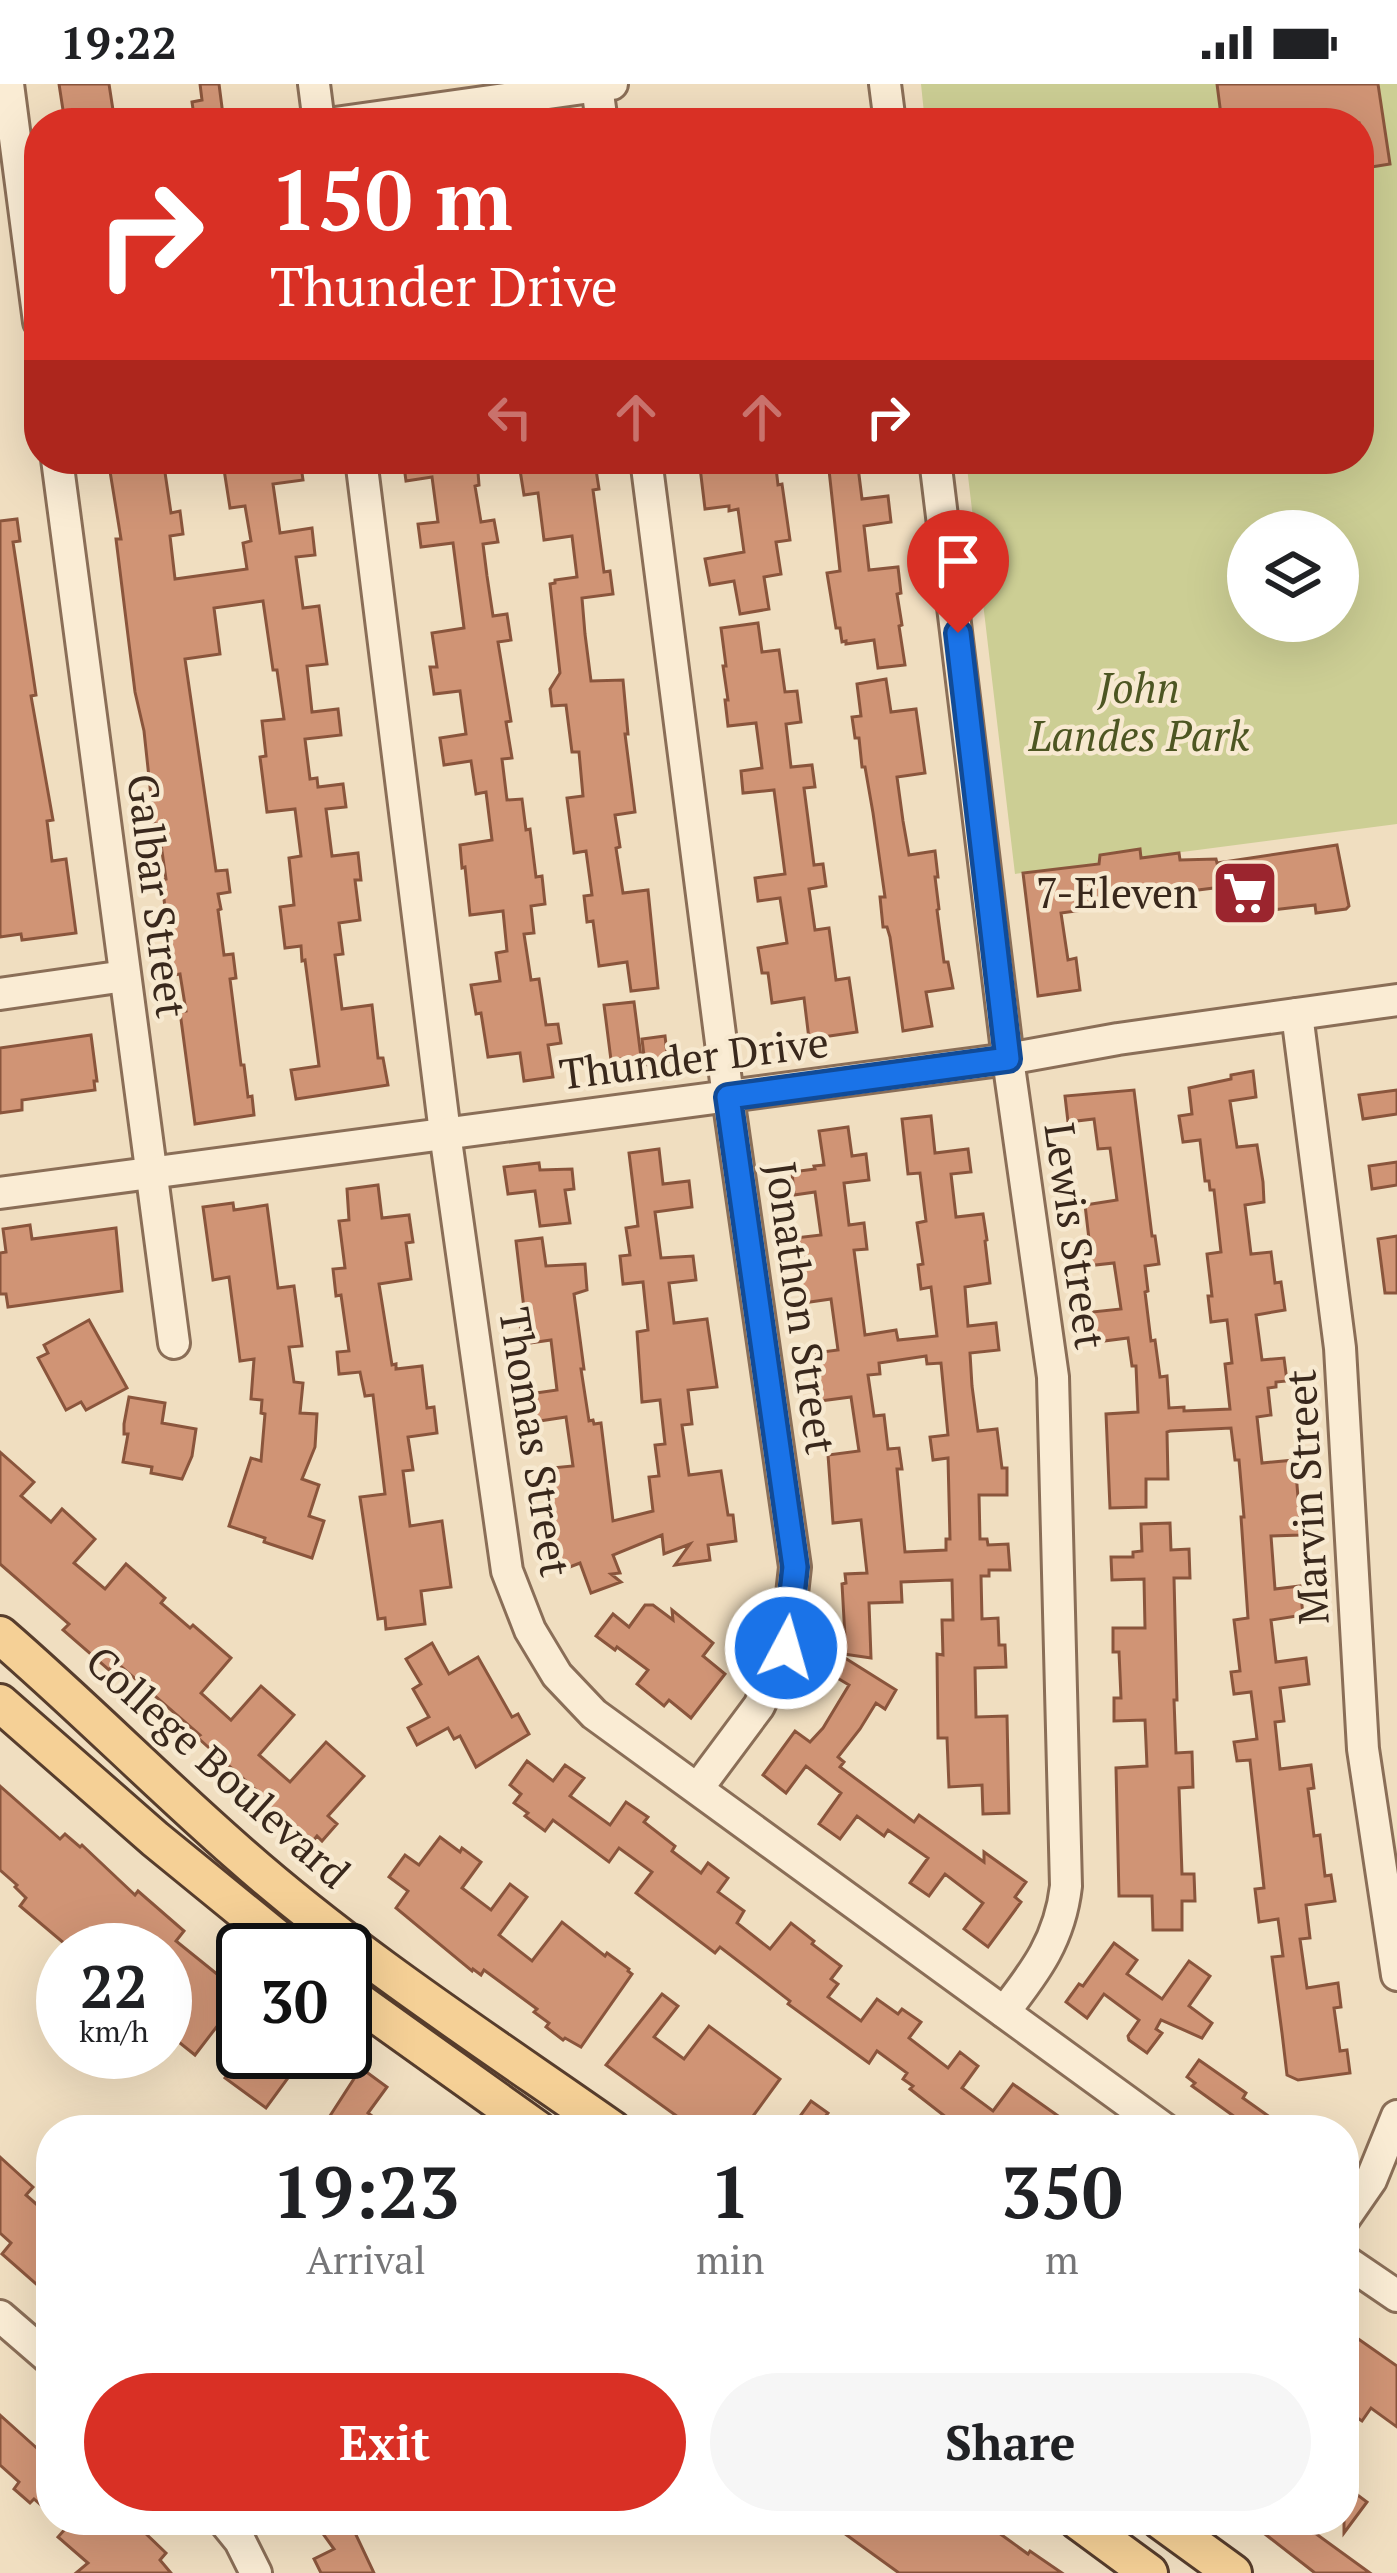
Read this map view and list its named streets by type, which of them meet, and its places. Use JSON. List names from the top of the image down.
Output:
{
  "streets": {
    "main road": ["College Boulevard"],
    "street": [
      "Galbar Street",
      "Thunder Drive",
      "Lewis Street",
      "Jonathon Street",
      "Thomas Street",
      "Marvin Street"
    ]
  },
  "crossings": [
    ["Galbar Street", "Thunder Drive"],
    ["Thunder Drive", "Lewis Street"],
    ["Thunder Drive", "Jonathon Street"],
    ["Thunder Drive", "Thomas Street"],
    ["Thunder Drive", "Marvin Street"],
    ["Lewis Street", "Thomas Street"],
    ["Jonathon Street", "Thomas Street"]
  ],
  "parks": ["John Landes Park"],
  "places": {
    "supermarket": ["7-Eleven"]
  },
  "page": {
    "status": "19:22",
    "turn": ["150 m", "Thunder Drive"],
    "speed": "22 km/h",
    "limit": "30",
    "eta": [
      "19:23",
      "Arrival",
      "1",
      "min",
      "350",
      "m"
    ],
    "buttons": ["Exit", "Share"]
  }
}
